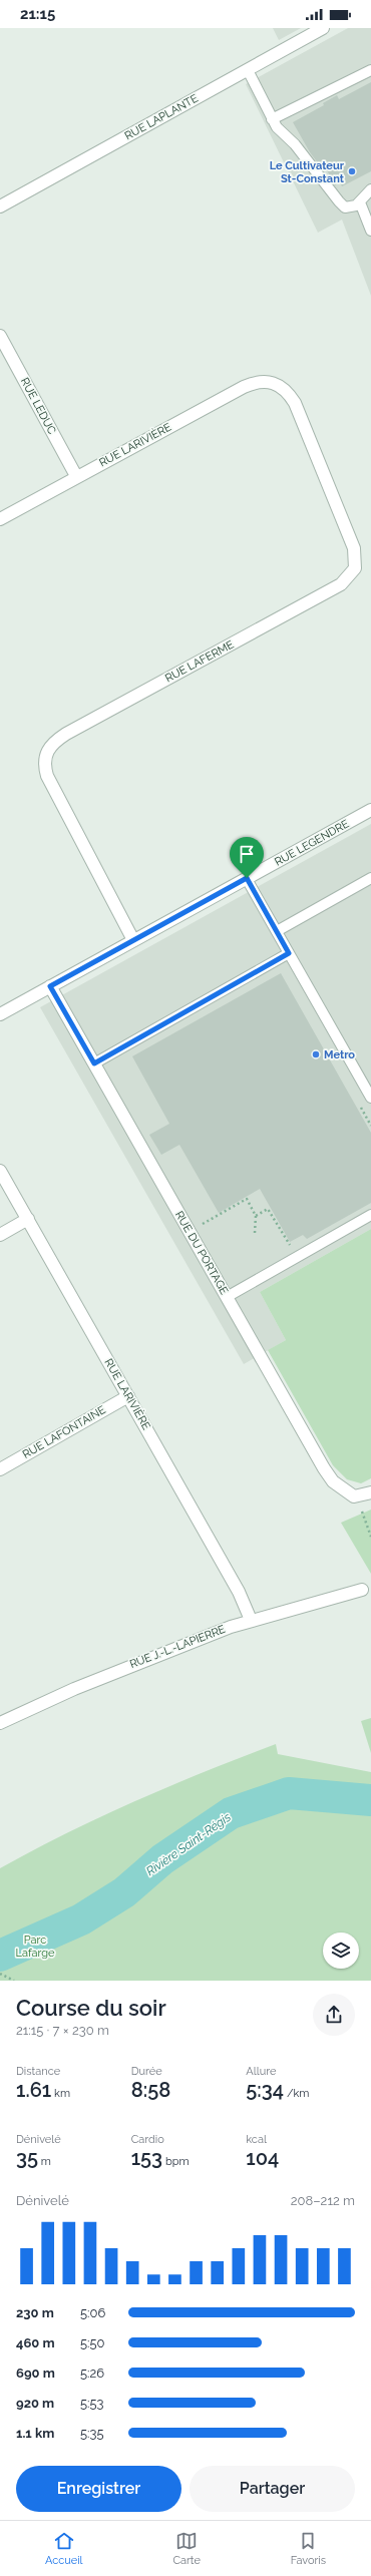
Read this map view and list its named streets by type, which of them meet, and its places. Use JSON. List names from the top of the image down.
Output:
{
  "streets": {
    "street": [
      "RUE LAPLANTE",
      "RUE LEDUC",
      "RUE LARIVIÈRE",
      "RUE LAFERME",
      "RUE LEGENDRE",
      "RUE DU PORTAGE",
      "RUE LAFONTAINE",
      "RUE J.-L.-LAPIERRE"
    ]
  },
  "crossings": [
    ["RUE LEDUC", "RUE LARIVIÈRE"],
    ["RUE LARIVIÈRE", "RUE LAFERME"],
    ["RUE LARIVIÈRE", "RUE LAFONTAINE"],
    ["RUE LARIVIÈRE", "RUE J.-L.-LAPIERRE"],
    ["RUE LAFERME", "RUE LEGENDRE"],
    ["RUE LEGENDRE", "RUE DU PORTAGE"]
  ],
  "water": ["Rivière Saint-Régis"],
  "parks": ["Parc Lafarge"],
  "places": ["Le Cultivateur St-Constant", "Metro"],
  "page": {
    "status": "21:15",
    "heading": ["Course du soir", "21:15 · 7 × 230 m"],
    "stats": [
      ["Distance", "1.61 km"],
      ["Durée", "8:58"],
      ["Allure", "5:34 /km"],
      ["Dénivelé", "35 m"],
      ["Cardio", "153 bpm"],
      ["kcal", "104"]
    ],
    "chart": ["Dénivelé", "208–212 m"],
    "list": [
      {
        "name": "230 m",
        "note": "5:06"
      },
      {
        "name": "460 m",
        "note": "5:50"
      },
      {
        "name": "690 m",
        "note": "5:26"
      },
      {
        "name": "920 m",
        "note": "5:53"
      },
      {
        "name": "1.1 km",
        "note": "5:35"
      }
    ],
    "buttons": ["Enregistrer", "Partager"],
    "tabs": ["Accueil", "Carte", "Favoris"]
  }
}
